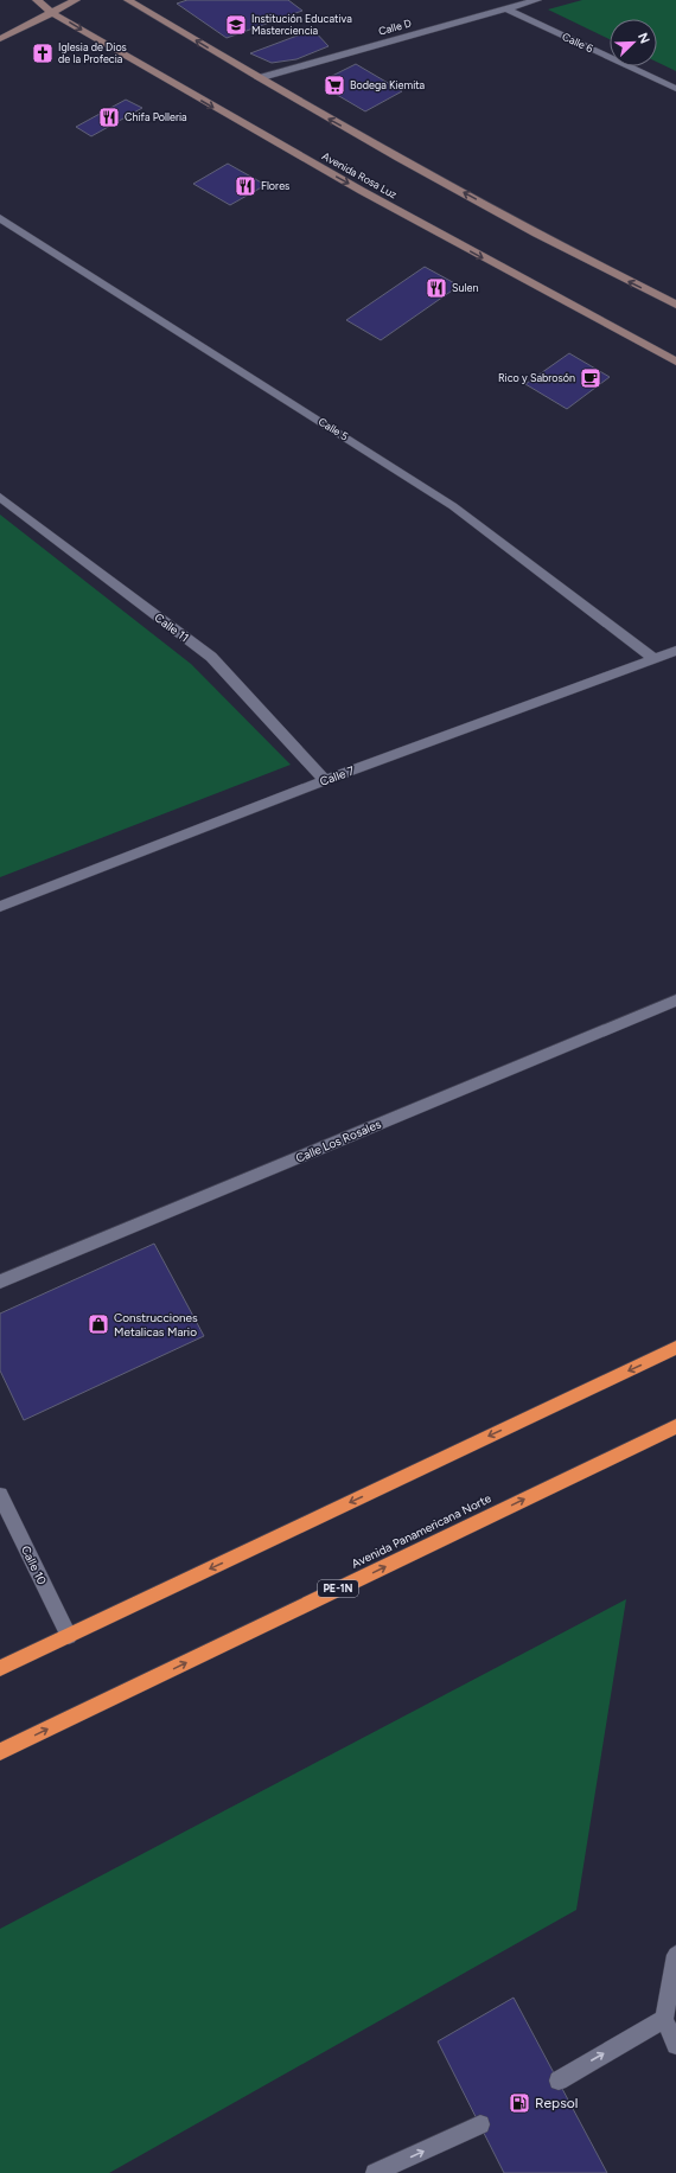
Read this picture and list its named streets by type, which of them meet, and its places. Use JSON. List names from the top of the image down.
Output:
{
  "streets": {
    "highway": ["Avenida Panamericana Norte", "PE-1N"],
    "street": [
      "Calle D",
      "Calle 6",
      "Avenida Rosa Luz",
      "Calle 5",
      "Calle 11",
      "Calle 7",
      "Calle Los Rosales",
      "Calle 10"
    ]
  },
  "crossings": [
    ["Calle D", "Calle 6"],
    ["Calle 5", "Calle 7"],
    ["Calle 11", "Calle 7"]
  ],
  "places": {
    "school or university": ["Institución Educativa Masterciencia"],
    "church": ["Iglesia de Dios de la Profecia"],
    "supermarket": ["Bodega Kiemita"],
    "restaurant": ["Chifa Polleria", "Flores", "Sulen"],
    "cafe": ["Rico y Sabrosón"],
    "shop": ["Construcciones Metalicas Mario"],
    "fuel station": ["Repsol"]
  },
  "north": "top right"
}
